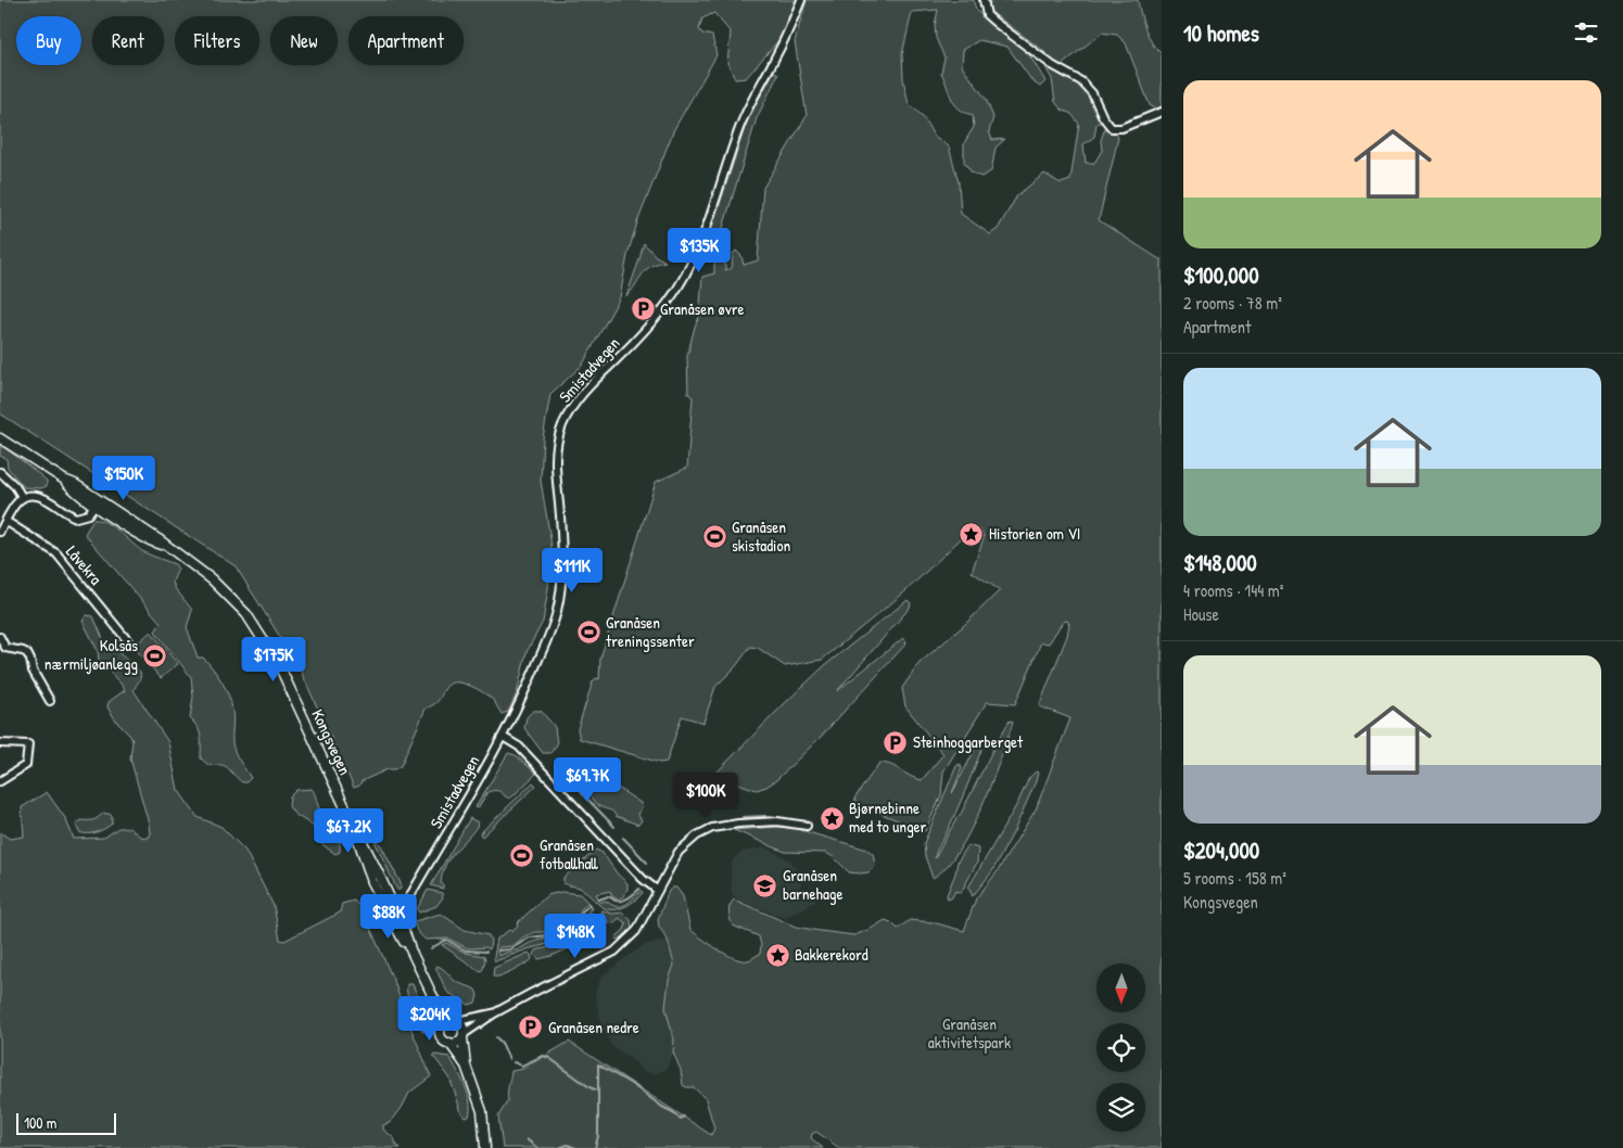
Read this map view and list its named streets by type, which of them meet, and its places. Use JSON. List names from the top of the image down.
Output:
{
  "streets": {
    "main road": ["Kongsvegen"],
    "street": ["Smistadvegen", "Låvekra"]
  },
  "crossings": [
    ["Smistadvegen", "Kongsvegen"]
  ],
  "parks": ["Granåsen aktivitetspark"],
  "places": {
    "parking": ["Granåsen øvre", "Steinhoggarberget", "Granåsen nedre"],
    "place": ["Historien om VI", "Bjørnebinne med to unger", "Bakkerekord"],
    "sports": [
      "Granåsen skistadion",
      "Granåsen treningssenter",
      "Kolsås nærmiljøanlegg",
      "Granåsen fotballhall"
    ],
    "school or university": ["Granåsen barnehage"]
  },
  "scale_bar": "100 m",
  "north": "bottom",
  "page": {
    "heading": "10 homes",
    "chip": [
      "Buy",
      "Rent",
      "Filters",
      "New",
      "Apartment"
    ],
    "list": [
      {
        "name": "$100,000",
        "note": "2 rooms · 78 m² · Apartment"
      },
      {
        "name": "$148,000",
        "note": "4 rooms · 144 m² · House"
      },
      {
        "name": "$204,000",
        "note": "5 rooms · 158 m² · Kongsvegen"
      }
    ],
    "price": [
      "$135K",
      "$150K",
      "$111K",
      "$175K",
      "$69.7K",
      "$100K",
      "$67.2K",
      "$88K",
      "$148K",
      "$204K"
    ],
    "scale": "100 m"
  }
}
